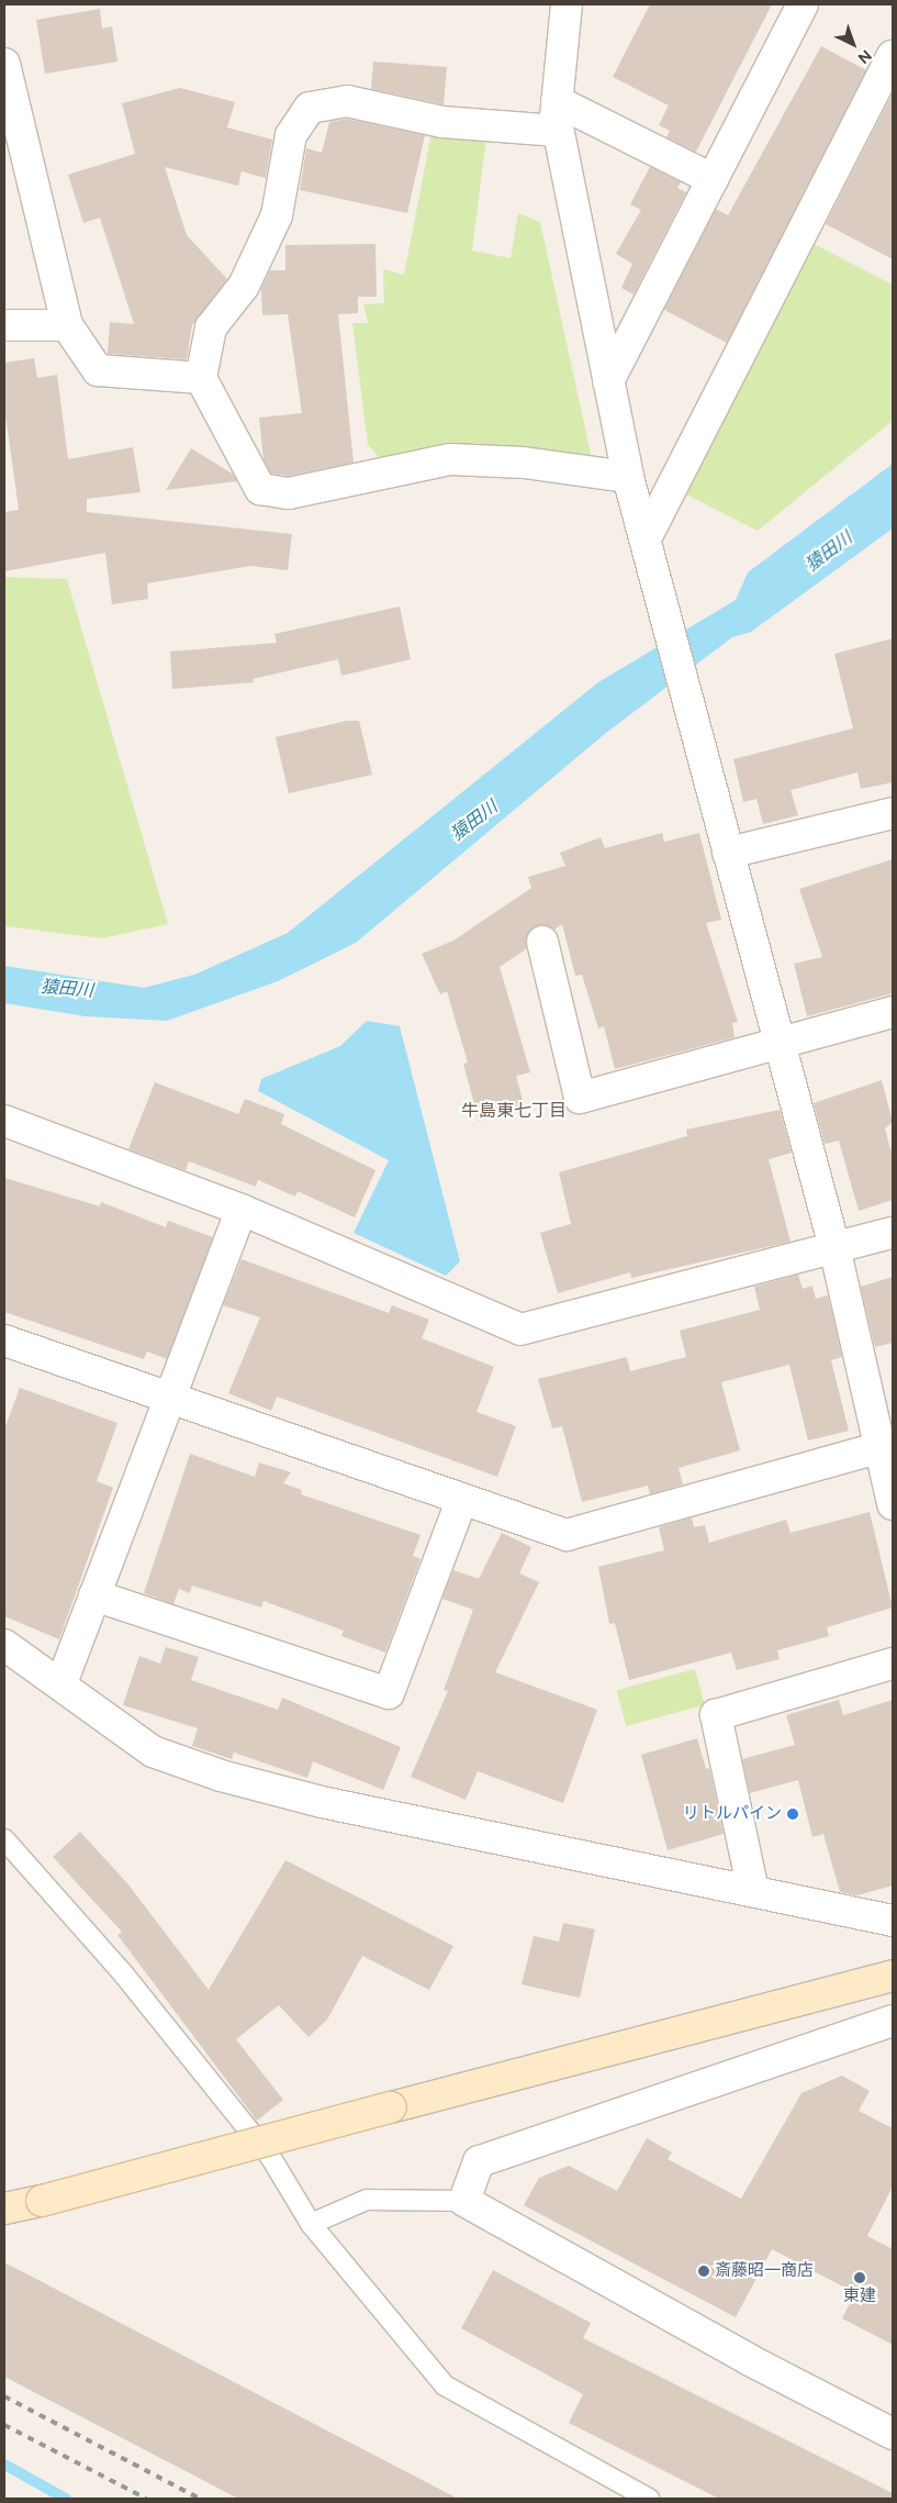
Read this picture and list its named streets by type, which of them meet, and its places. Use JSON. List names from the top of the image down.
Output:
{
  "districts": ["牛島東七丁目"],
  "water": ["猿田川"],
  "places": ["リトルパイン", "斎藤昭一商店", "東建"],
  "north": "bottom right"
}
